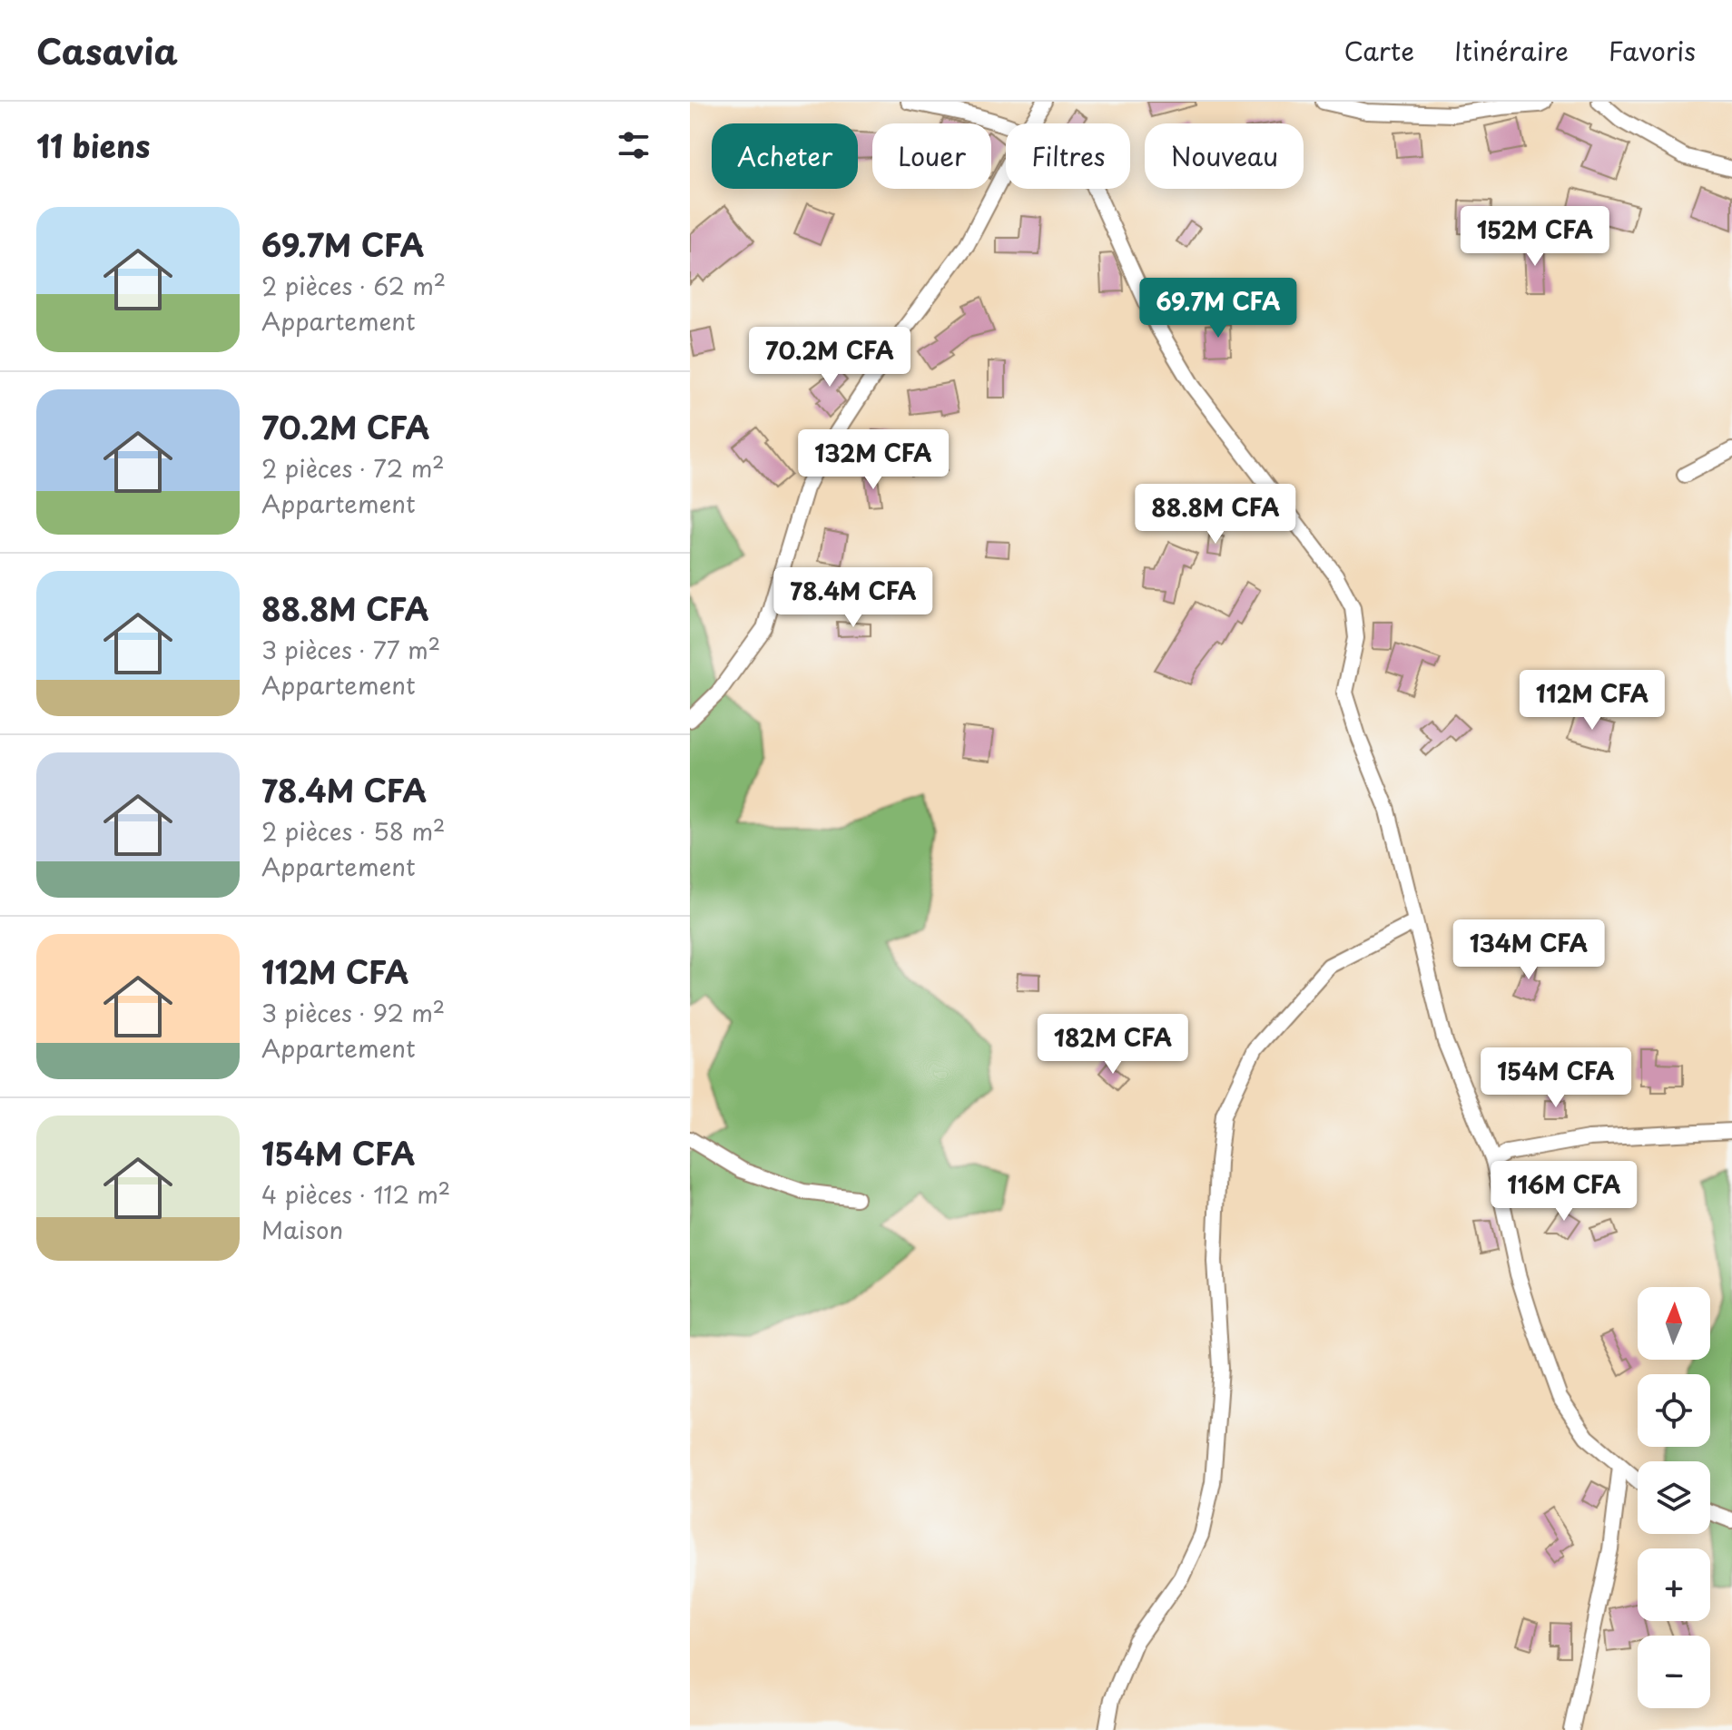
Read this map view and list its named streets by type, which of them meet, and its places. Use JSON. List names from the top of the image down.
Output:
{
  "north": "top",
  "page": {
    "header": "Casavia",
    "nav": ["Carte", "Itinéraire", "Favoris"],
    "heading": "11 biens",
    "chip": [
      "Acheter",
      "Louer",
      "Filtres",
      "Nouveau"
    ],
    "list": [
      {
        "name": "69.7M CFA",
        "note": "2 pièces · 62 m² · Appartement"
      },
      {
        "name": "70.2M CFA",
        "note": "2 pièces · 72 m² · Appartement"
      },
      {
        "name": "88.8M CFA",
        "note": "3 pièces · 77 m² · Appartement"
      },
      {
        "name": "78.4M CFA",
        "note": "2 pièces · 58 m² · Appartement"
      },
      {
        "name": "112M CFA",
        "note": "3 pièces · 92 m² · Appartement"
      },
      {
        "name": "154M CFA",
        "note": "4 pièces · 112 m² · Maison"
      }
    ],
    "price": [
      "152M CFA",
      "69.7M CFA",
      "70.2M CFA",
      "132M CFA",
      "88.8M CFA",
      "78.4M CFA",
      "112M CFA",
      "134M CFA",
      "182M CFA",
      "154M CFA",
      "116M CFA"
    ],
    "map_buttons": ["+", "−"]
  }
}
